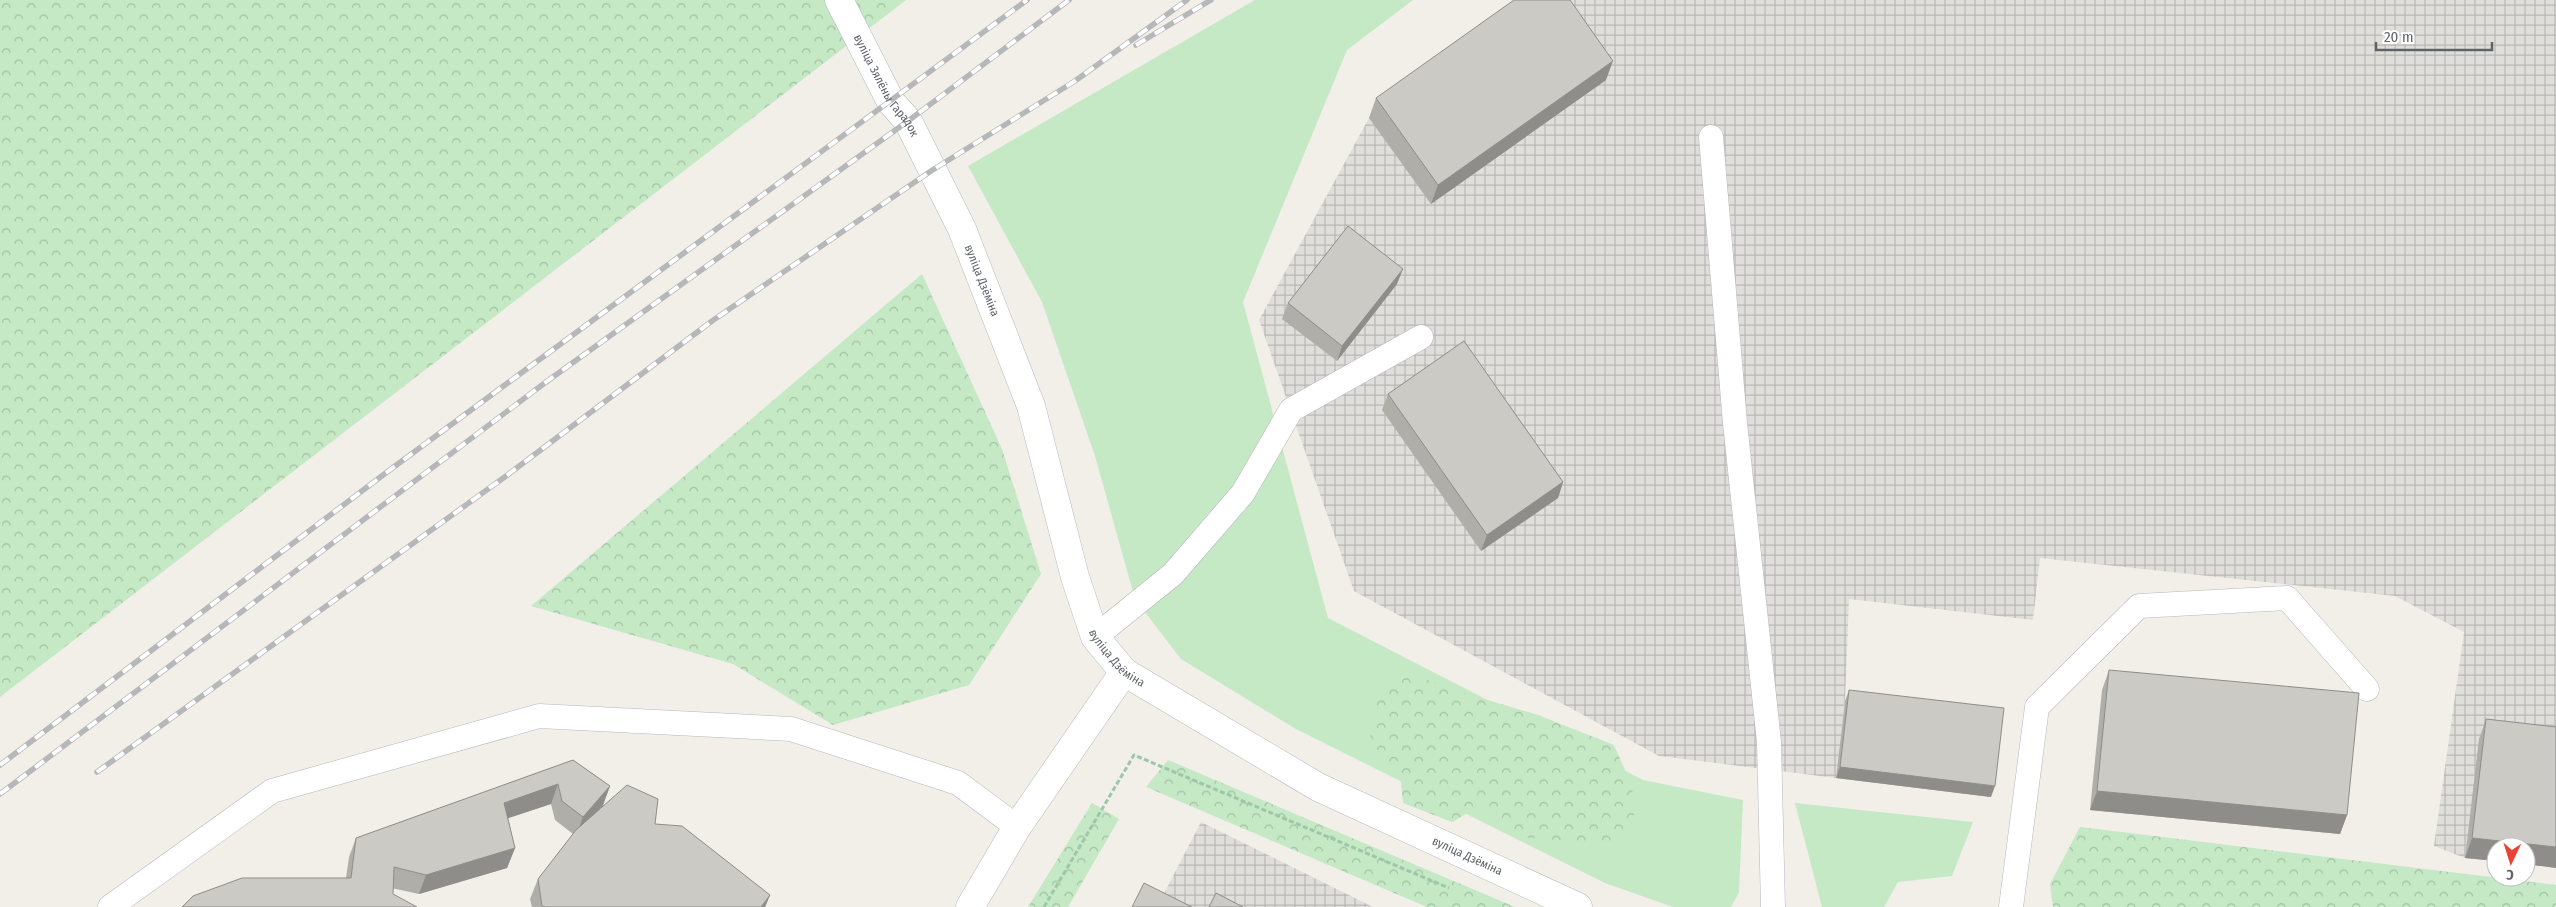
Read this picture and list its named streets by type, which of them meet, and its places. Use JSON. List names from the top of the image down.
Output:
{
  "streets": {
    "street": ["вуліца Зялёны Гарадок", "вуліца Дзёміна"]
  },
  "crossings": [
    ["вуліца Зялёны Гарадок", "вуліца Дзёміна"]
  ],
  "scale_bar": "20 m",
  "north": "bottom"
}
